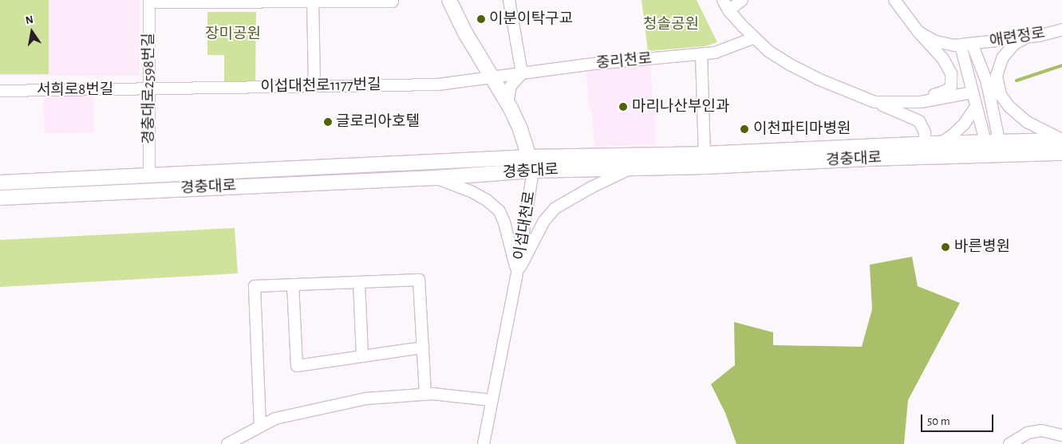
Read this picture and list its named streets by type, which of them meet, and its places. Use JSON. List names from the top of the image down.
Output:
{
  "streets": {
    "main road": ["경충대로", "이섭대천로"],
    "street": [
      "애련정로",
      "중리천로",
      "이섭대천로1177번길",
      "경충대로2598번길",
      "서희로8번길"
    ]
  },
  "crossings": [
    ["중리천로", "이섭대천로1177번길"],
    ["중리천로", "이섭대천로"],
    ["이섭대천로1177번길", "경충대로2598번길"],
    ["이섭대천로1177번길", "서희로8번길"],
    ["이섭대천로1177번길", "이섭대천로"],
    ["경충대로2598번길", "서희로8번길"],
    ["경충대로2598번길", "경충대로"],
    ["경충대로", "이섭대천로"]
  ],
  "parks": ["청솔공원", "장미공원"],
  "places": [
    "이분이탁구교",
    "마리나산부인과",
    "글로리아호텔",
    "이천파티마병원",
    "바른병원"
  ],
  "scale_bar": "50 m",
  "north": "top"
}
